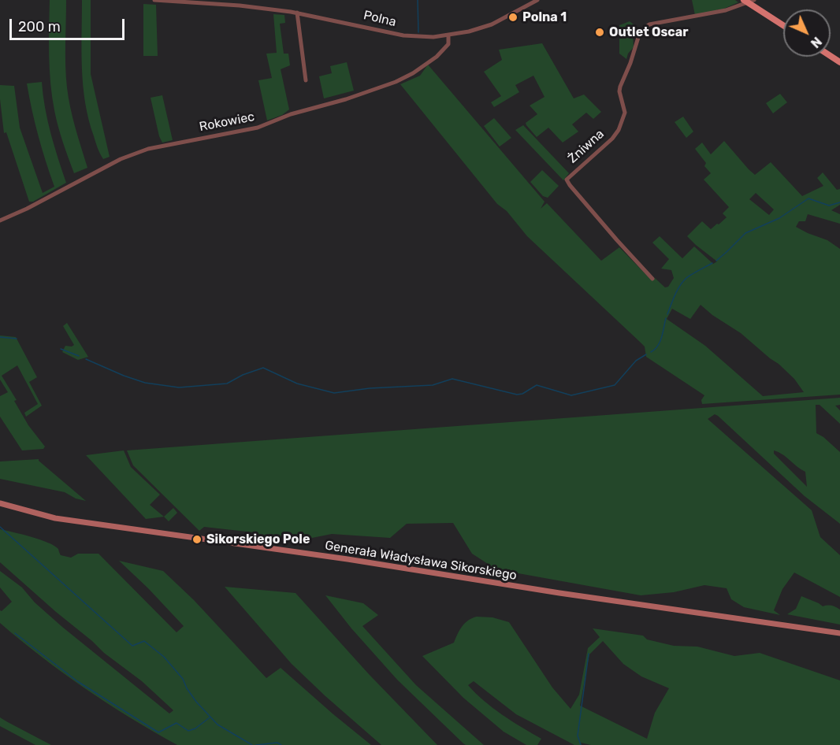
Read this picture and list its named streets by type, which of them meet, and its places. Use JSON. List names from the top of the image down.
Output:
{
  "streets": {
    "street": [
      "Polna",
      "Rokowiec",
      "Żniwna",
      "Generała Władysława Sikorskiego"
    ]
  },
  "crossings": [
    ["Polna", "Rokowiec"]
  ],
  "places": ["Polna 1", "Outlet Oscar", "Sikorskiego Pole"],
  "scale_bar": "200 m",
  "north": "bottom right"
}
